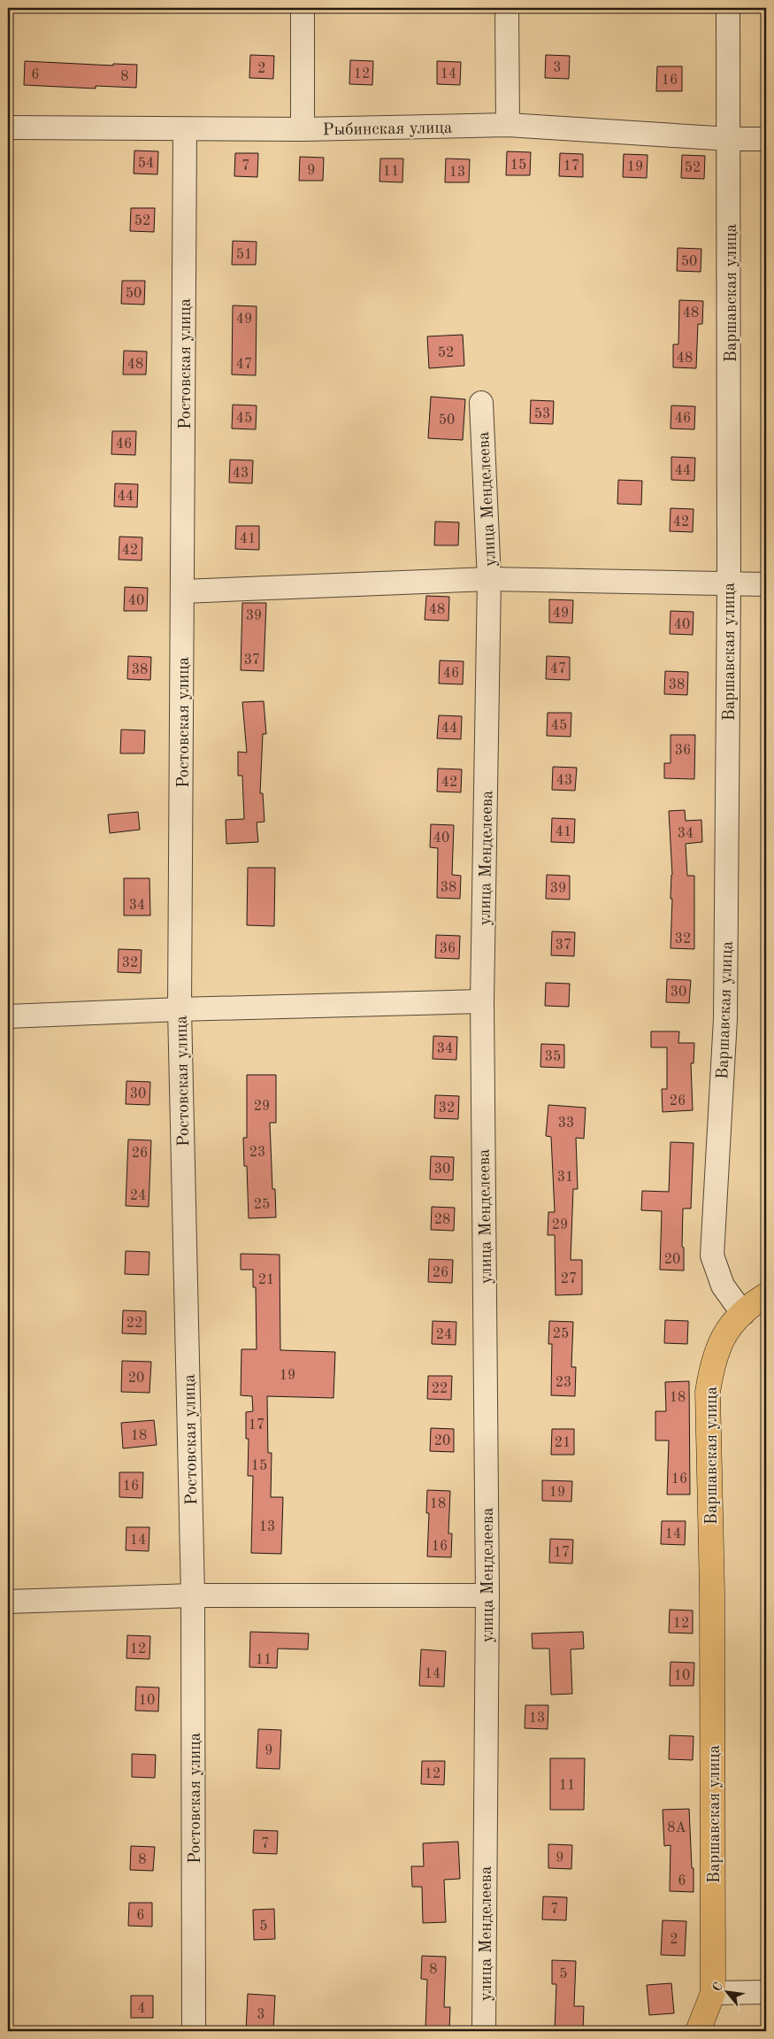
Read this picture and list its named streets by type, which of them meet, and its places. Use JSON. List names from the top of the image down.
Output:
{
  "streets": {
    "main road": ["Варшавская улица"],
    "street": ["Рыбинская улица", "Ростовская улица", "улица Менделеева"]
  },
  "crossings": [
    ["Рыбинская улица", "Варшавская улица"],
    ["Рыбинская улица", "Ростовская улица"]
  ],
  "house_numbers": [
    "3",
    "2",
    "12",
    "14",
    "6",
    "8",
    "16",
    "54",
    "15",
    "7",
    "17",
    "19",
    "52",
    "9",
    "11",
    "13",
    "52",
    "51",
    "50",
    "50",
    "48",
    "49",
    "52",
    "48",
    "48",
    "47",
    "53",
    "45",
    "46",
    "50",
    "46",
    "44",
    "43",
    "44",
    "42",
    "41",
    "42",
    "40",
    "48",
    "49",
    "39",
    "40",
    "37",
    "47",
    "38",
    "46",
    "38",
    "45",
    "44",
    "36",
    "43",
    "42",
    "41",
    "34",
    "40",
    "38",
    "39",
    "34",
    "32",
    "37",
    "36",
    "32",
    "30",
    "34",
    "35",
    "30",
    "26",
    "29",
    "32",
    "33",
    "23",
    "26",
    "30",
    "31",
    "24",
    "25",
    "28",
    "29",
    "20",
    "26",
    "27",
    "21",
    "22",
    "25",
    "24",
    "19",
    "20",
    "23",
    "22",
    "18",
    "17",
    "18",
    "20",
    "21",
    "15",
    "16",
    "16",
    "19",
    "18",
    "13",
    "14",
    "14",
    "16",
    "17",
    "12",
    "12",
    "11",
    "14",
    "10",
    "10",
    "13",
    "9",
    "12",
    "11",
    "8А",
    "7",
    "9",
    "8",
    "6",
    "7",
    "6",
    "5",
    "2",
    "8",
    "5",
    "4",
    "3"
  ],
  "north": "top left"
}
